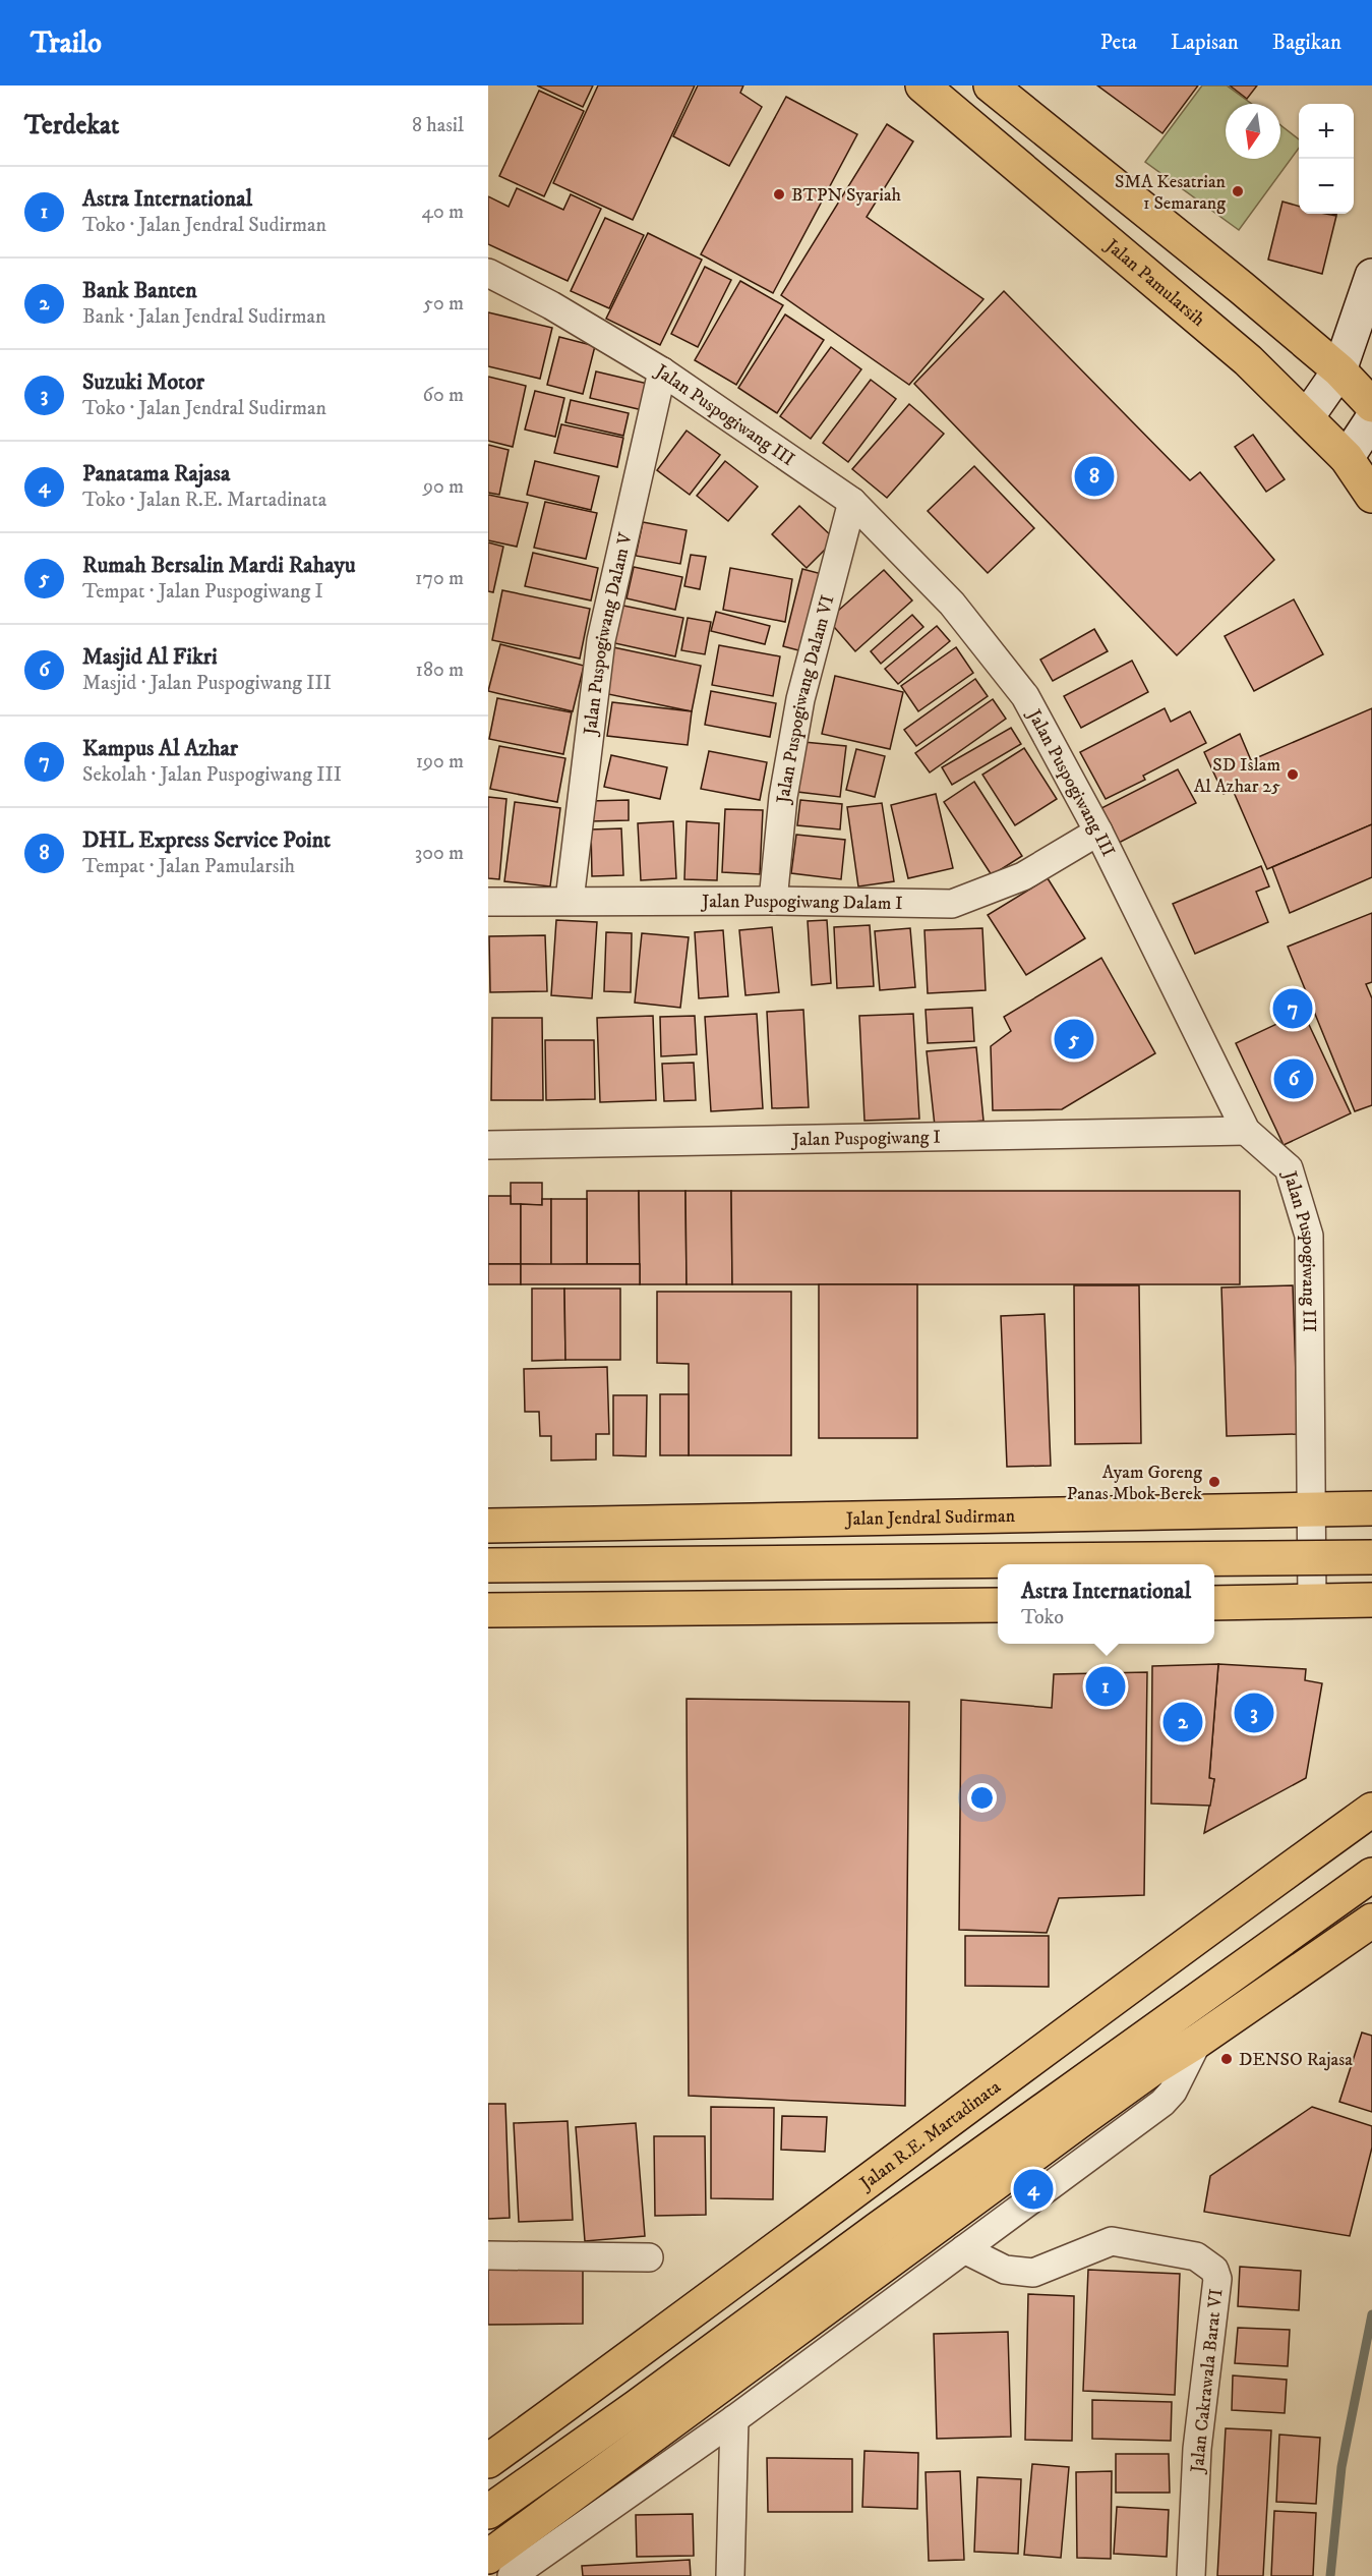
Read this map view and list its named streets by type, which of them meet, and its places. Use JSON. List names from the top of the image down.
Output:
{
  "streets": {
    "highway": ["Jalan Pamularsih", "Jalan Jendral Sudirman", "Jalan R.E. Martadinata"],
    "street": [
      "Jalan Puspogiwang III",
      "Jalan Puspogiwang Dalam V",
      "Jalan Puspogiwang Dalam VI",
      "Jalan Puspogiwang Dalam I",
      "Jalan Puspogiwang I",
      "Jalan Cakrawala Barat VI"
    ]
  },
  "crossings": [
    ["Jalan Puspogiwang III", "Jalan Puspogiwang Dalam V"],
    ["Jalan Puspogiwang III", "Jalan Puspogiwang Dalam VI"],
    ["Jalan Puspogiwang III", "Jalan Puspogiwang Dalam I"],
    ["Jalan Puspogiwang III", "Jalan Puspogiwang I"],
    ["Jalan Puspogiwang III", "Jalan Jendral Sudirman"],
    ["Jalan Puspogiwang Dalam V", "Jalan Puspogiwang Dalam I"],
    ["Jalan Puspogiwang Dalam VI", "Jalan Puspogiwang Dalam I"]
  ],
  "places": [
    "SMA Kesatrian 1 Semarang",
    "BTPN Syariah",
    "SD Islam Al Azhar 25",
    "Ayam Goreng Panas Mbok Berek",
    "DENSO Rajasa"
  ],
  "north": "bottom",
  "page": {
    "header": "Trailo",
    "nav": ["Peta", "Lapisan", "Bagikan"],
    "heading": ["Terdekat", "8 hasil"],
    "map_buttons": ["+", "−"],
    "list": [
      {
        "mark": "1",
        "name": "Astra International",
        "note": "Toko · Jalan Jendral Sudirman",
        "value": "40 m"
      },
      {
        "mark": "2",
        "name": "Bank Banten",
        "note": "Bank · Jalan Jendral Sudirman",
        "value": "50 m"
      },
      {
        "mark": "3",
        "name": "Suzuki Motor",
        "note": "Toko · Jalan Jendral Sudirman",
        "value": "60 m"
      },
      {
        "mark": "4",
        "name": "Panatama Rajasa",
        "note": "Toko · Jalan R.E. Martadinata",
        "value": "90 m"
      },
      {
        "mark": "5",
        "name": "Rumah Bersalin Mardi Rahayu",
        "note": "Tempat · Jalan Puspogiwang I",
        "value": "170 m"
      },
      {
        "mark": "6",
        "name": "Masjid Al Fikri",
        "note": "Masjid · Jalan Puspogiwang III",
        "value": "180 m"
      },
      {
        "mark": "7",
        "name": "Kampus Al Azhar",
        "note": "Sekolah · Jalan Puspogiwang III",
        "value": "190 m"
      },
      {
        "mark": "8",
        "name": "DHL Express Service Point",
        "note": "Tempat · Jalan Pamularsih",
        "value": "300 m"
      }
    ],
    "pins": [
      "8",
      "7",
      "5",
      "6",
      "1",
      "3",
      "2",
      "4"
    ],
    "popup": ["Astra International", "Toko"]
  }
}
